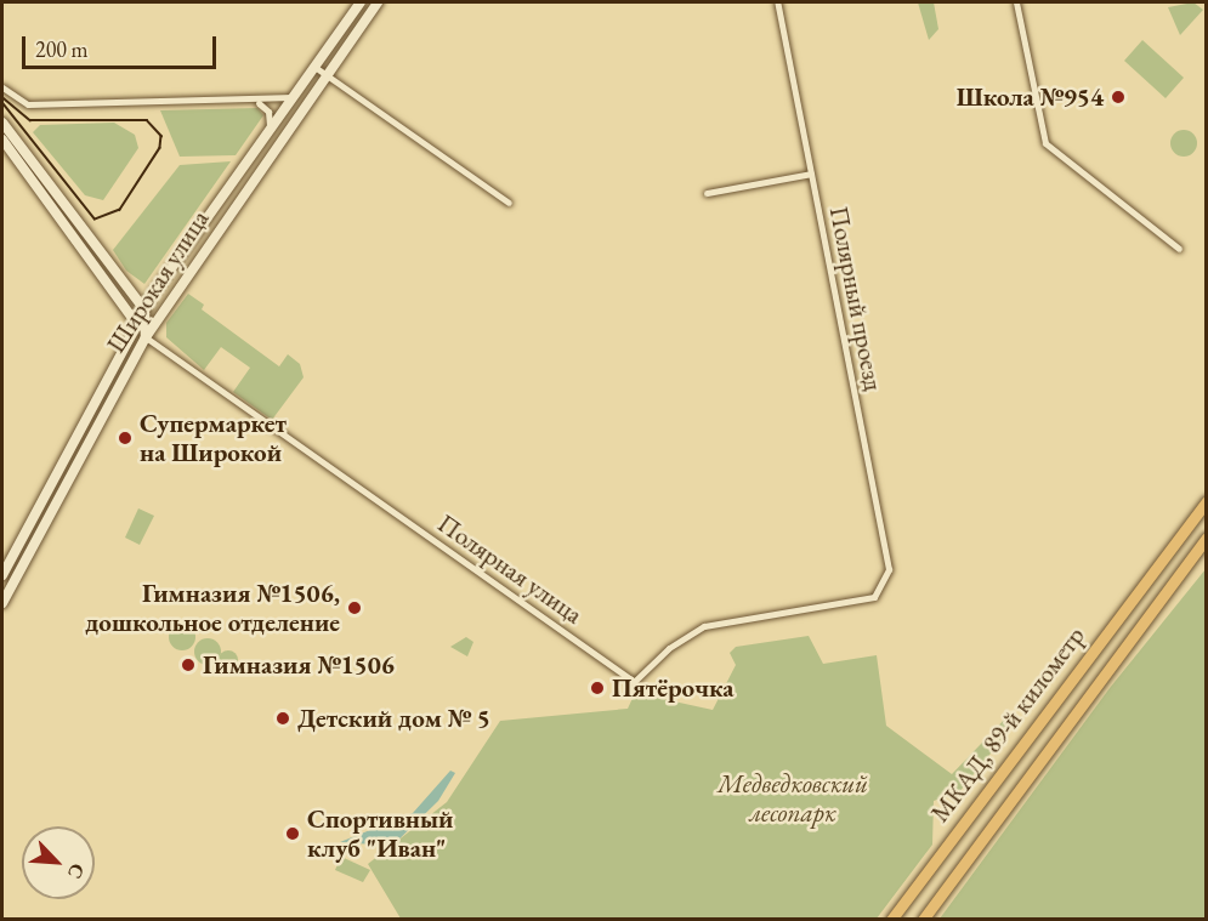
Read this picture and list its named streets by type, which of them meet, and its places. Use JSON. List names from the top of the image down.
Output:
{
  "streets": {
    "highway": ["МКАД, 89-й километр"],
    "main road": ["Широкая улица", "Полярная улица"],
    "street": ["Полярный проезд"]
  },
  "crossings": [
    ["Широкая улица", "Полярная улица"],
    ["Полярный проезд", "Полярная улица"]
  ],
  "parks": ["Медведковский лесопарк"],
  "places": [
    "Школа №954",
    "Супермаркет на Широкой",
    "Гимназия №1506, дошкольное отделение",
    "Гимназия №1506",
    "Пятёрочка",
    "Детский дом № 5",
    "Спортивный клуб \"Иван\""
  ],
  "scale_bar": "200 m",
  "north": "bottom right"
}
